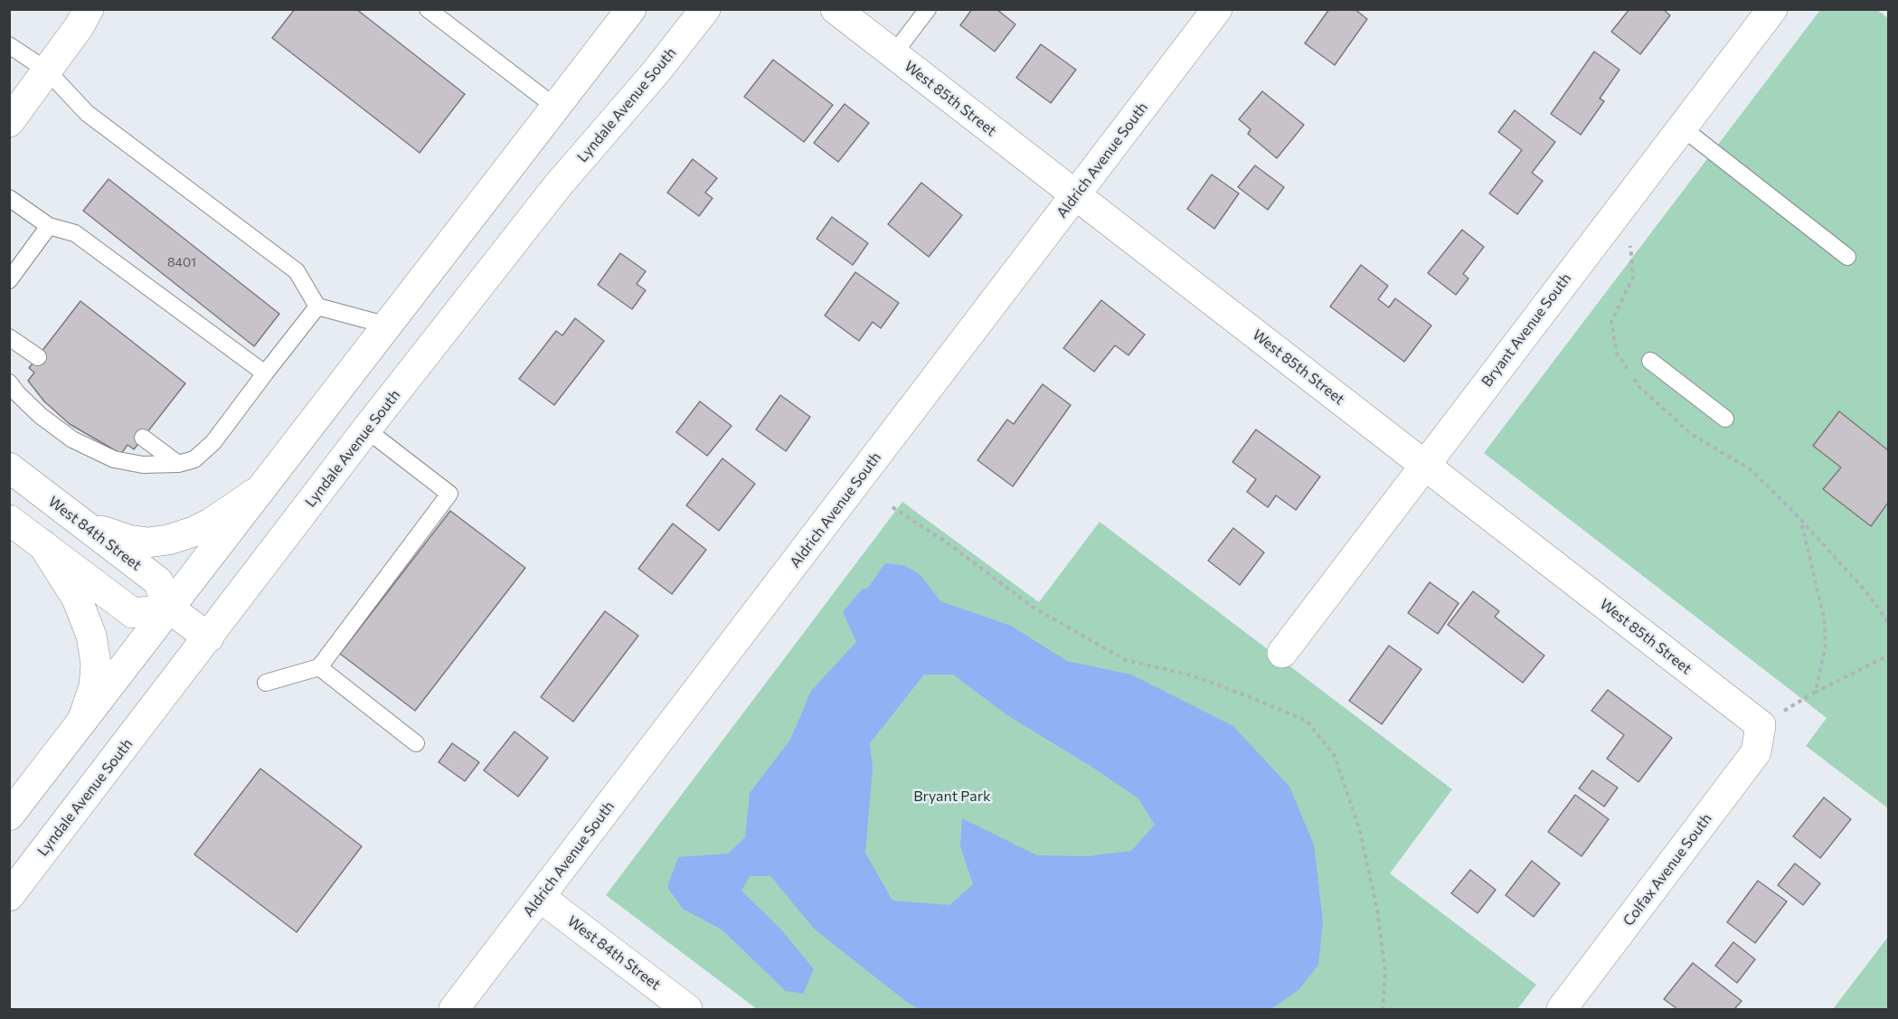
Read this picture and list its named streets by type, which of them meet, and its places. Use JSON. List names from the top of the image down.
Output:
{
  "streets": {
    "street": [
      "West 85th Street",
      "Lyndale Avenue South",
      "Aldrich Avenue South",
      "Bryant Avenue South",
      "West 84th Street",
      "Colfax Avenue South"
    ]
  },
  "crossings": [
    ["West 85th Street", "Aldrich Avenue South"],
    ["West 85th Street", "Bryant Avenue South"],
    ["West 85th Street", "Colfax Avenue South"],
    ["Aldrich Avenue South", "West 84th Street"]
  ],
  "parks": ["Bryant Park"],
  "house_numbers": ["8401"]
}
